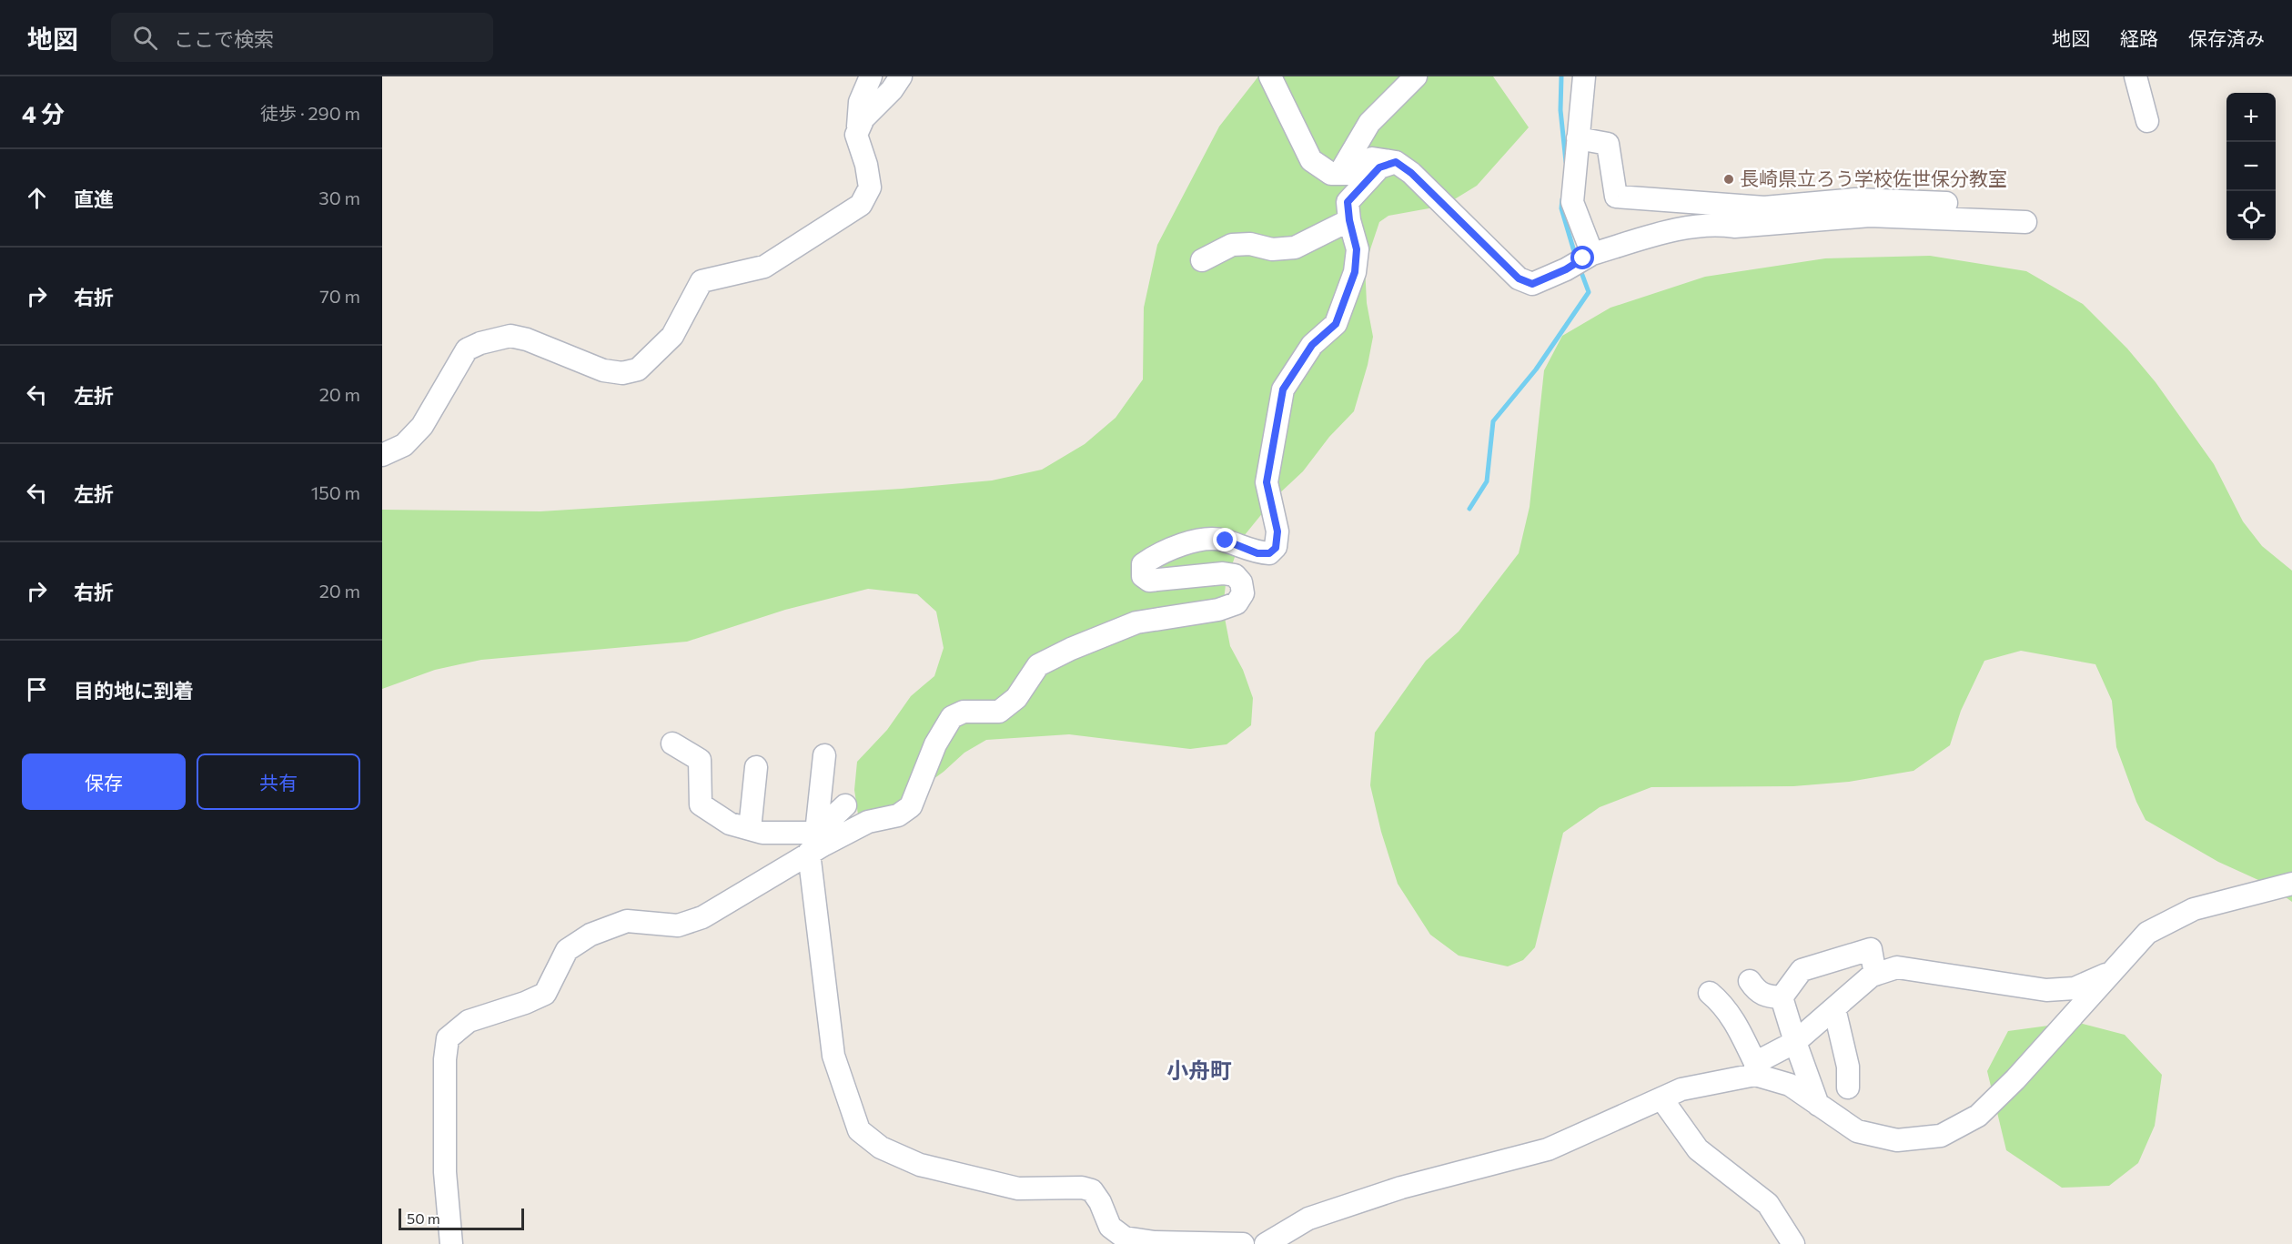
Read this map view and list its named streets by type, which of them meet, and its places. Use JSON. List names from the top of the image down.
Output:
{
  "districts": ["小舟町"],
  "places": ["長崎県立ろう学校佐世保分教室"],
  "scale_bar": "50 m",
  "page": {
    "header": "地図",
    "search": "ここで検索",
    "nav": ["地図", "経路", "保存済み"],
    "heading": ["4 分", "徒歩 · 290 m"],
    "map_buttons": ["+", "−"],
    "list": [
      ["直進", "30 m"],
      ["右折", "70 m"],
      ["左折", "20 m"],
      ["左折", "150 m"],
      ["右折", "20 m"],
      "目的地に到着"
    ],
    "buttons": ["保存", "共有"],
    "scale": "50 m"
  }
}
